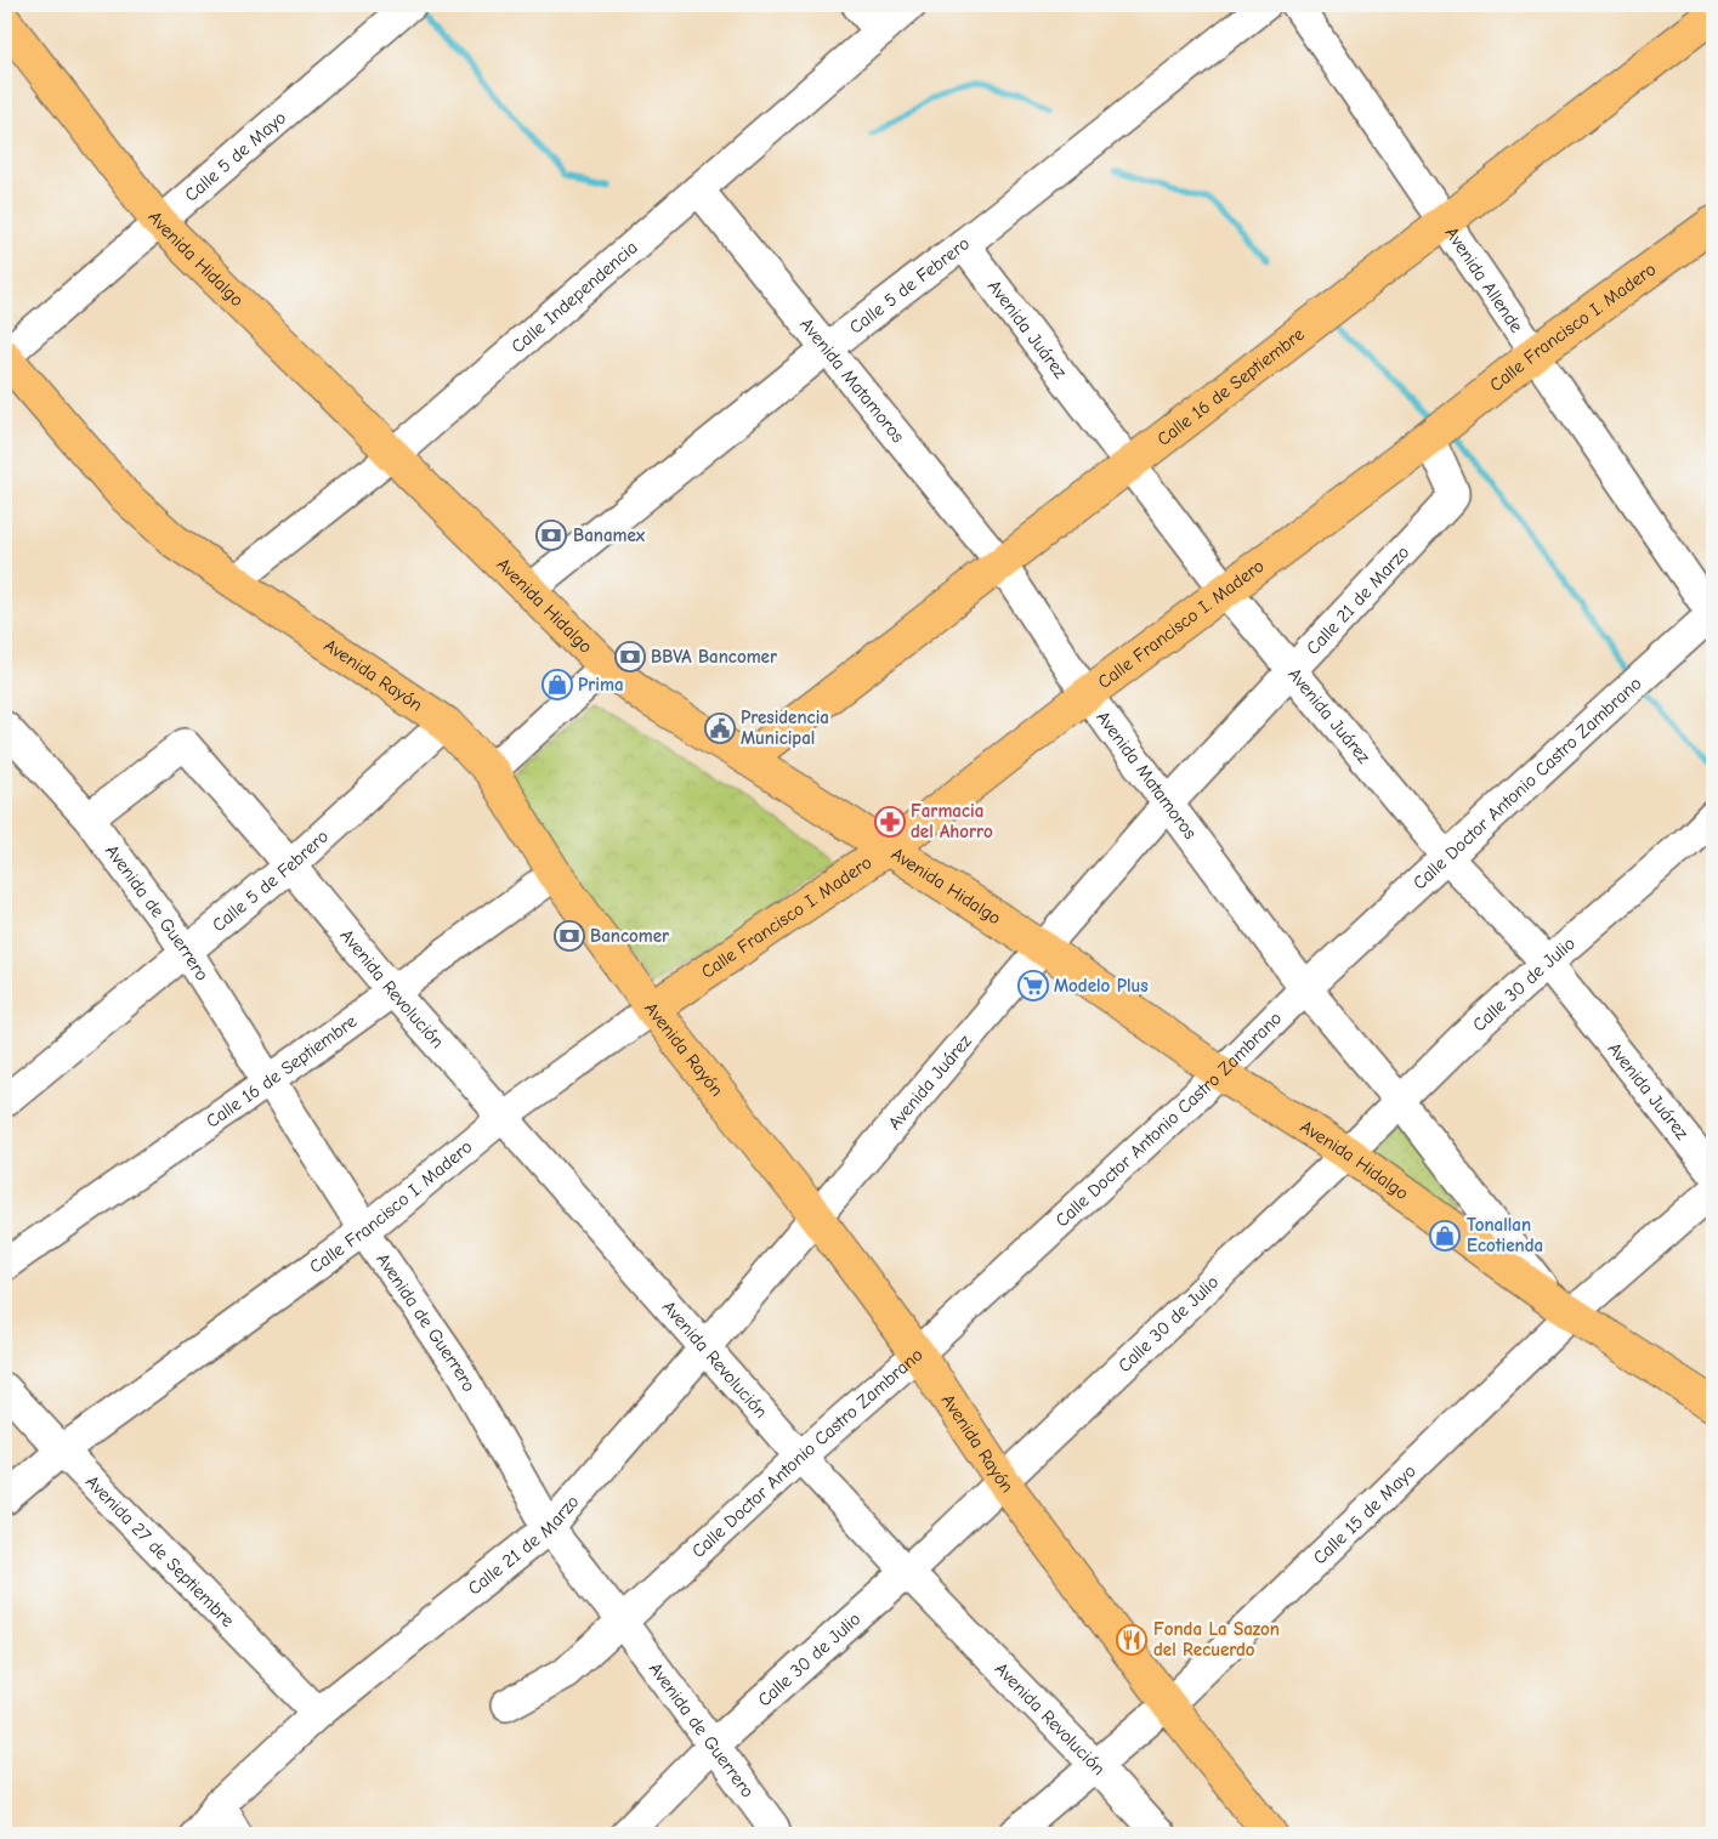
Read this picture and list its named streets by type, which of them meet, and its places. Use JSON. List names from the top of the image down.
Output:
{
  "streets": {
    "main road": [
      "Avenida Hidalgo",
      "Calle Francisco I. Madero",
      "Calle 16 de Septiembre",
      "Avenida Rayón"
    ],
    "street": [
      "Calle 5 de Mayo",
      "Avenida Allende",
      "Calle 5 de Febrero",
      "Calle Independencia",
      "Avenida Juárez",
      "Avenida Matamoros",
      "Calle 21 de Marzo",
      "Calle Doctor Antonio Castro Zambrano",
      "Avenida de Guerrero",
      "Calle 30 de Julio",
      "Avenida Revolución",
      "Calle 15 de Mayo",
      "Avenida 27 de Septiembre"
    ]
  },
  "crossings": [
    ["Calle 5 de Mayo", "Avenida Hidalgo"],
    ["Calle 5 de Mayo", "Avenida Rayón"],
    ["Avenida Hidalgo", "Calle 5 de Febrero"],
    ["Avenida Hidalgo", "Calle Independencia"],
    ["Avenida Hidalgo", "Avenida Juárez"],
    ["Avenida Hidalgo", "Calle Francisco I. Madero"],
    ["Avenida Hidalgo", "Avenida Matamoros"],
    ["Avenida Hidalgo", "Calle 16 de Septiembre"],
    ["Avenida Hidalgo", "Calle 21 de Marzo"],
    ["Avenida Hidalgo", "Calle Doctor Antonio Castro Zambrano"],
    ["Avenida Hidalgo", "Calle 30 de Julio"],
    ["Avenida Hidalgo", "Calle 15 de Mayo"],
    ["Avenida Allende", "Calle Francisco I. Madero"],
    ["Avenida Allende", "Calle 16 de Septiembre"],
    ["Avenida Allende", "Calle Doctor Antonio Castro Zambrano"],
    ["Calle 5 de Febrero", "Avenida Juárez"],
    ["Calle 5 de Febrero", "Avenida Matamoros"],
    ["Calle 5 de Febrero", "Avenida Rayón"],
    ["Calle 5 de Febrero", "Avenida de Guerrero"],
    ["Calle 5 de Febrero", "Avenida Revolución"],
    ["Calle Independencia", "Avenida Matamoros"],
    ["Calle Independencia", "Avenida Rayón"],
    ["Avenida Juárez", "Calle Francisco I. Madero"],
    ["Avenida Juárez", "Calle 16 de Septiembre"],
    ["Avenida Juárez", "Calle 21 de Marzo"],
    ["Avenida Juárez", "Avenida Rayón"],
    ["Avenida Juárez", "Calle Doctor Antonio Castro Zambrano"],
    ["Avenida Juárez", "Calle 30 de Julio"],
    ["Calle Francisco I. Madero", "Avenida Matamoros"],
    ["Calle Francisco I. Madero", "Calle 21 de Marzo"],
    ["Calle Francisco I. Madero", "Avenida Rayón"],
    ["Calle Francisco I. Madero", "Avenida de Guerrero"],
    ["Calle Francisco I. Madero", "Avenida Revolución"],
    ["Calle Francisco I. Madero", "Avenida 27 de Septiembre"],
    ["Avenida Matamoros", "Calle 16 de Septiembre"],
    ["Avenida Matamoros", "Calle 21 de Marzo"],
    ["Avenida Matamoros", "Calle Doctor Antonio Castro Zambrano"],
    ["Avenida Matamoros", "Calle 30 de Julio"],
    ["Avenida Matamoros", "Calle 15 de Mayo"],
    ["Calle 16 de Septiembre", "Avenida Rayón"],
    ["Calle 16 de Septiembre", "Avenida de Guerrero"],
    ["Calle 16 de Septiembre", "Avenida Revolución"],
    ["Calle 21 de Marzo", "Avenida Rayón"],
    ["Calle 21 de Marzo", "Avenida de Guerrero"],
    ["Calle 21 de Marzo", "Avenida Revolución"],
    ["Calle 21 de Marzo", "Avenida 27 de Septiembre"],
    ["Avenida Rayón", "Calle Doctor Antonio Castro Zambrano"],
    ["Avenida Rayón", "Calle 30 de Julio"],
    ["Avenida Rayón", "Calle 15 de Mayo"],
    ["Calle Doctor Antonio Castro Zambrano", "Avenida de Guerrero"],
    ["Calle Doctor Antonio Castro Zambrano", "Avenida Revolución"],
    ["Avenida de Guerrero", "Calle 30 de Julio"],
    ["Avenida de Guerrero", "Avenida Revolución"],
    ["Calle 30 de Julio", "Avenida Revolución"],
    ["Avenida Revolución", "Calle 15 de Mayo"]
  ],
  "places": {
    "bank": ["Banamex", "BBVA Bancomer", "Bancomer"],
    "shop": ["Prima", "Tonallan Ecotienda"],
    "public building": ["Presidencia Municipal"],
    "pharmacy": ["Farmacia del Ahorro"],
    "supermarket": ["Modelo Plus"],
    "restaurant": ["Fonda La Sazon del Recuerdo"]
  }
}
